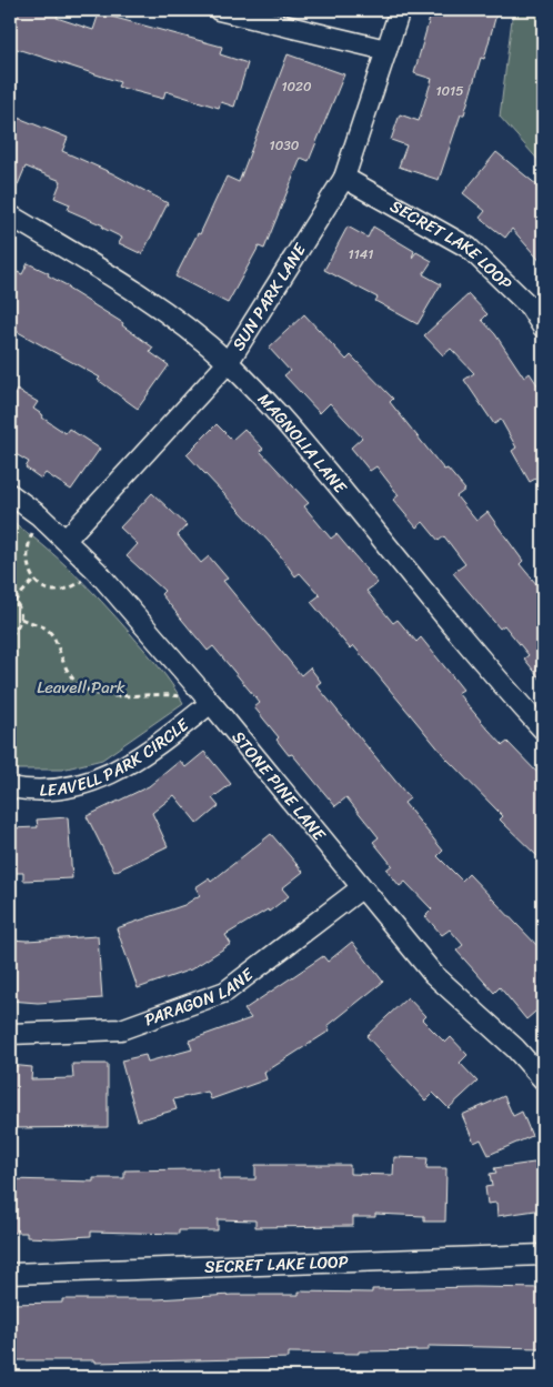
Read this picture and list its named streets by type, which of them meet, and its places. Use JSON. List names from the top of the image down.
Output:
{
  "streets": {
    "street": [
      "SECRET LAKE LOOP",
      "SUN PARK LANE",
      "MAGNOLIA LANE",
      "LEAVELL PARK CIRCLE",
      "STONE PINE LANE",
      "PARAGON LANE"
    ]
  },
  "crossings": [
    ["SECRET LAKE LOOP", "SUN PARK LANE"],
    ["SUN PARK LANE", "MAGNOLIA LANE"],
    ["SUN PARK LANE", "STONE PINE LANE"],
    ["LEAVELL PARK CIRCLE", "STONE PINE LANE"],
    ["STONE PINE LANE", "PARAGON LANE"]
  ],
  "parks": ["Leavell Park"],
  "house_numbers": [
    "1020",
    "1015",
    "1030",
    "1141"
  ]
}
